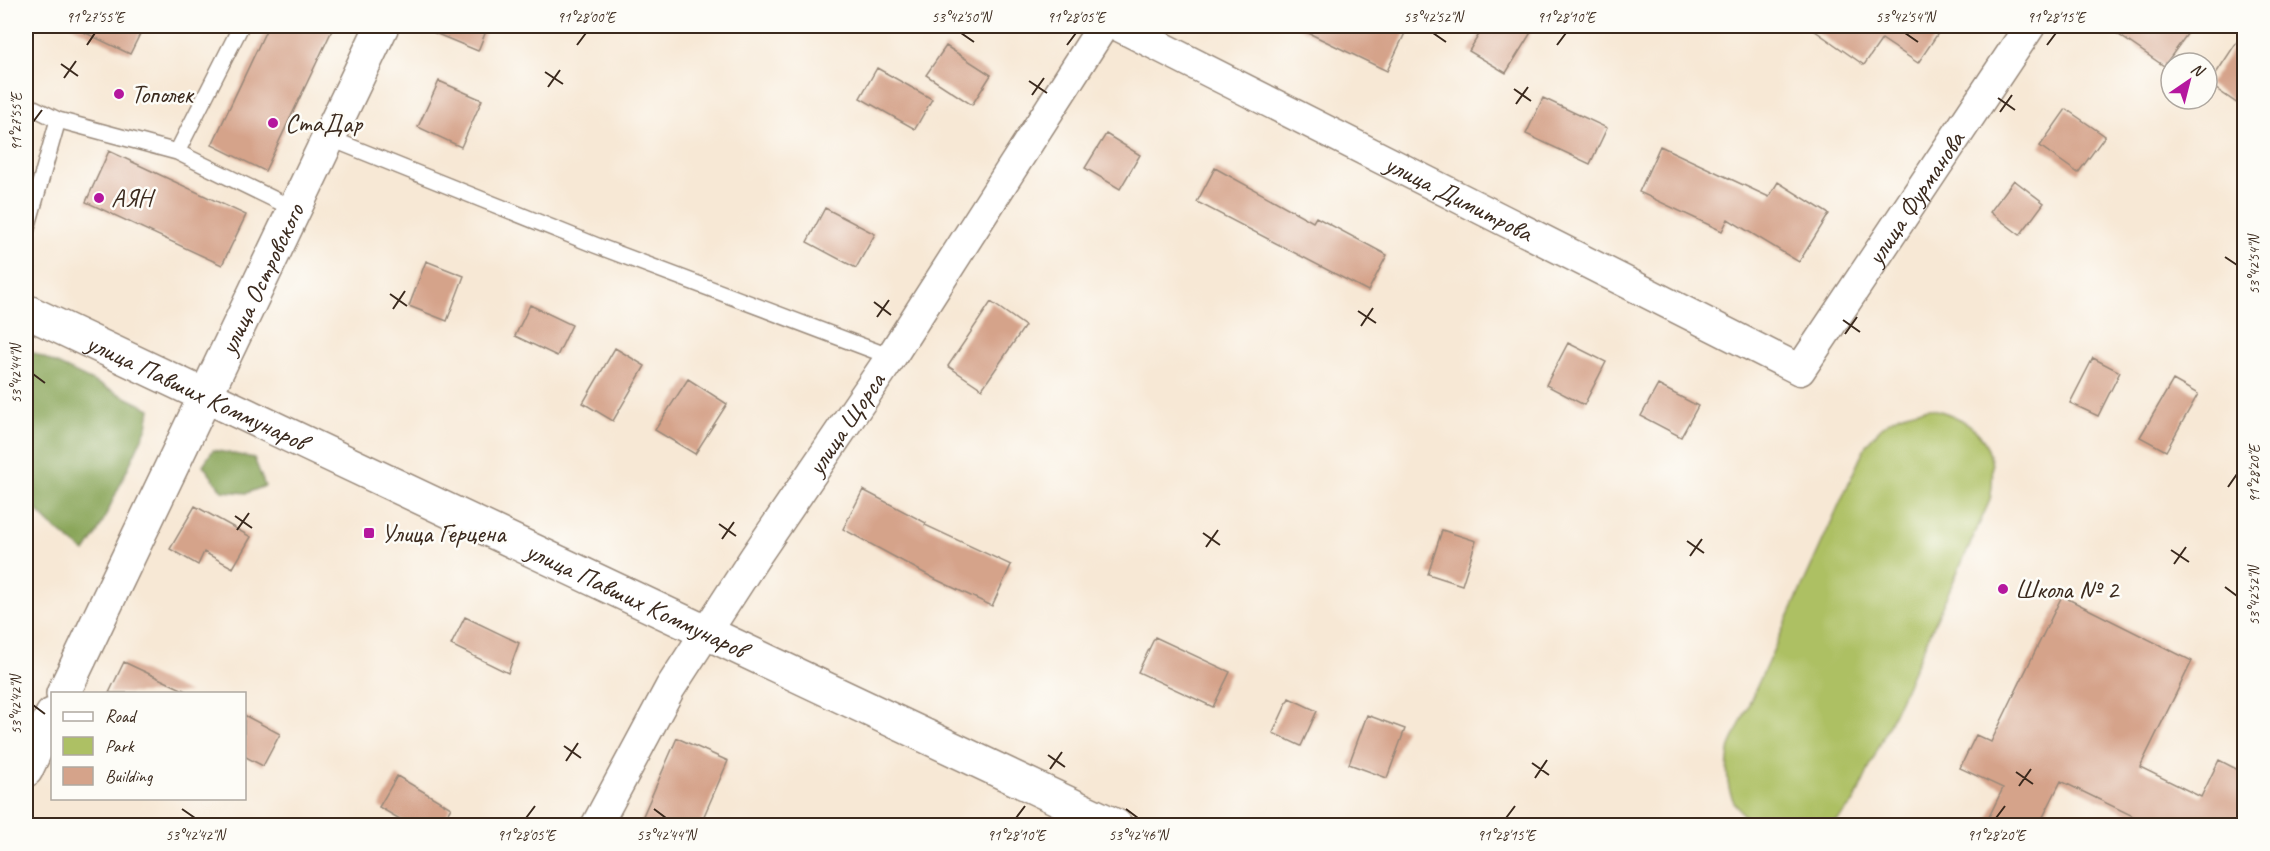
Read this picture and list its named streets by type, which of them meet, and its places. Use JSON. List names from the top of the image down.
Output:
{
  "streets": {
    "street": [
      "улица Димитрова",
      "улица Фурманова",
      "улица Островского",
      "улица Павших Коммунаров",
      "улица Щорса"
    ]
  },
  "crossings": [
    ["улица Димитрова", "улица Фурманова"],
    ["улица Островского", "улица Павших Коммунаров"],
    ["улица Павших Коммунаров", "улица Щорса"]
  ],
  "places": {
    "other": [
      "Тополек",
      "СтаДар",
      "АЯН",
      "Школа № 2"
    ],
    "transit": ["Улица Герцена"]
  },
  "legend": ["Road", "Park", "Building"],
  "north": "top right",
  "coordinates": [
    "91°27'55\"E",
    "91°28'00\"E",
    "53°42'50\"N",
    "91°28'05\"E",
    "53°42'52\"N",
    "91°28'10\"E",
    "53°42'54\"N",
    "91°28'15\"E",
    "53°42'44\"N",
    "91°28'20\"E",
    "53°42'42\"N",
    "53°42'46\"N"
  ]
}
